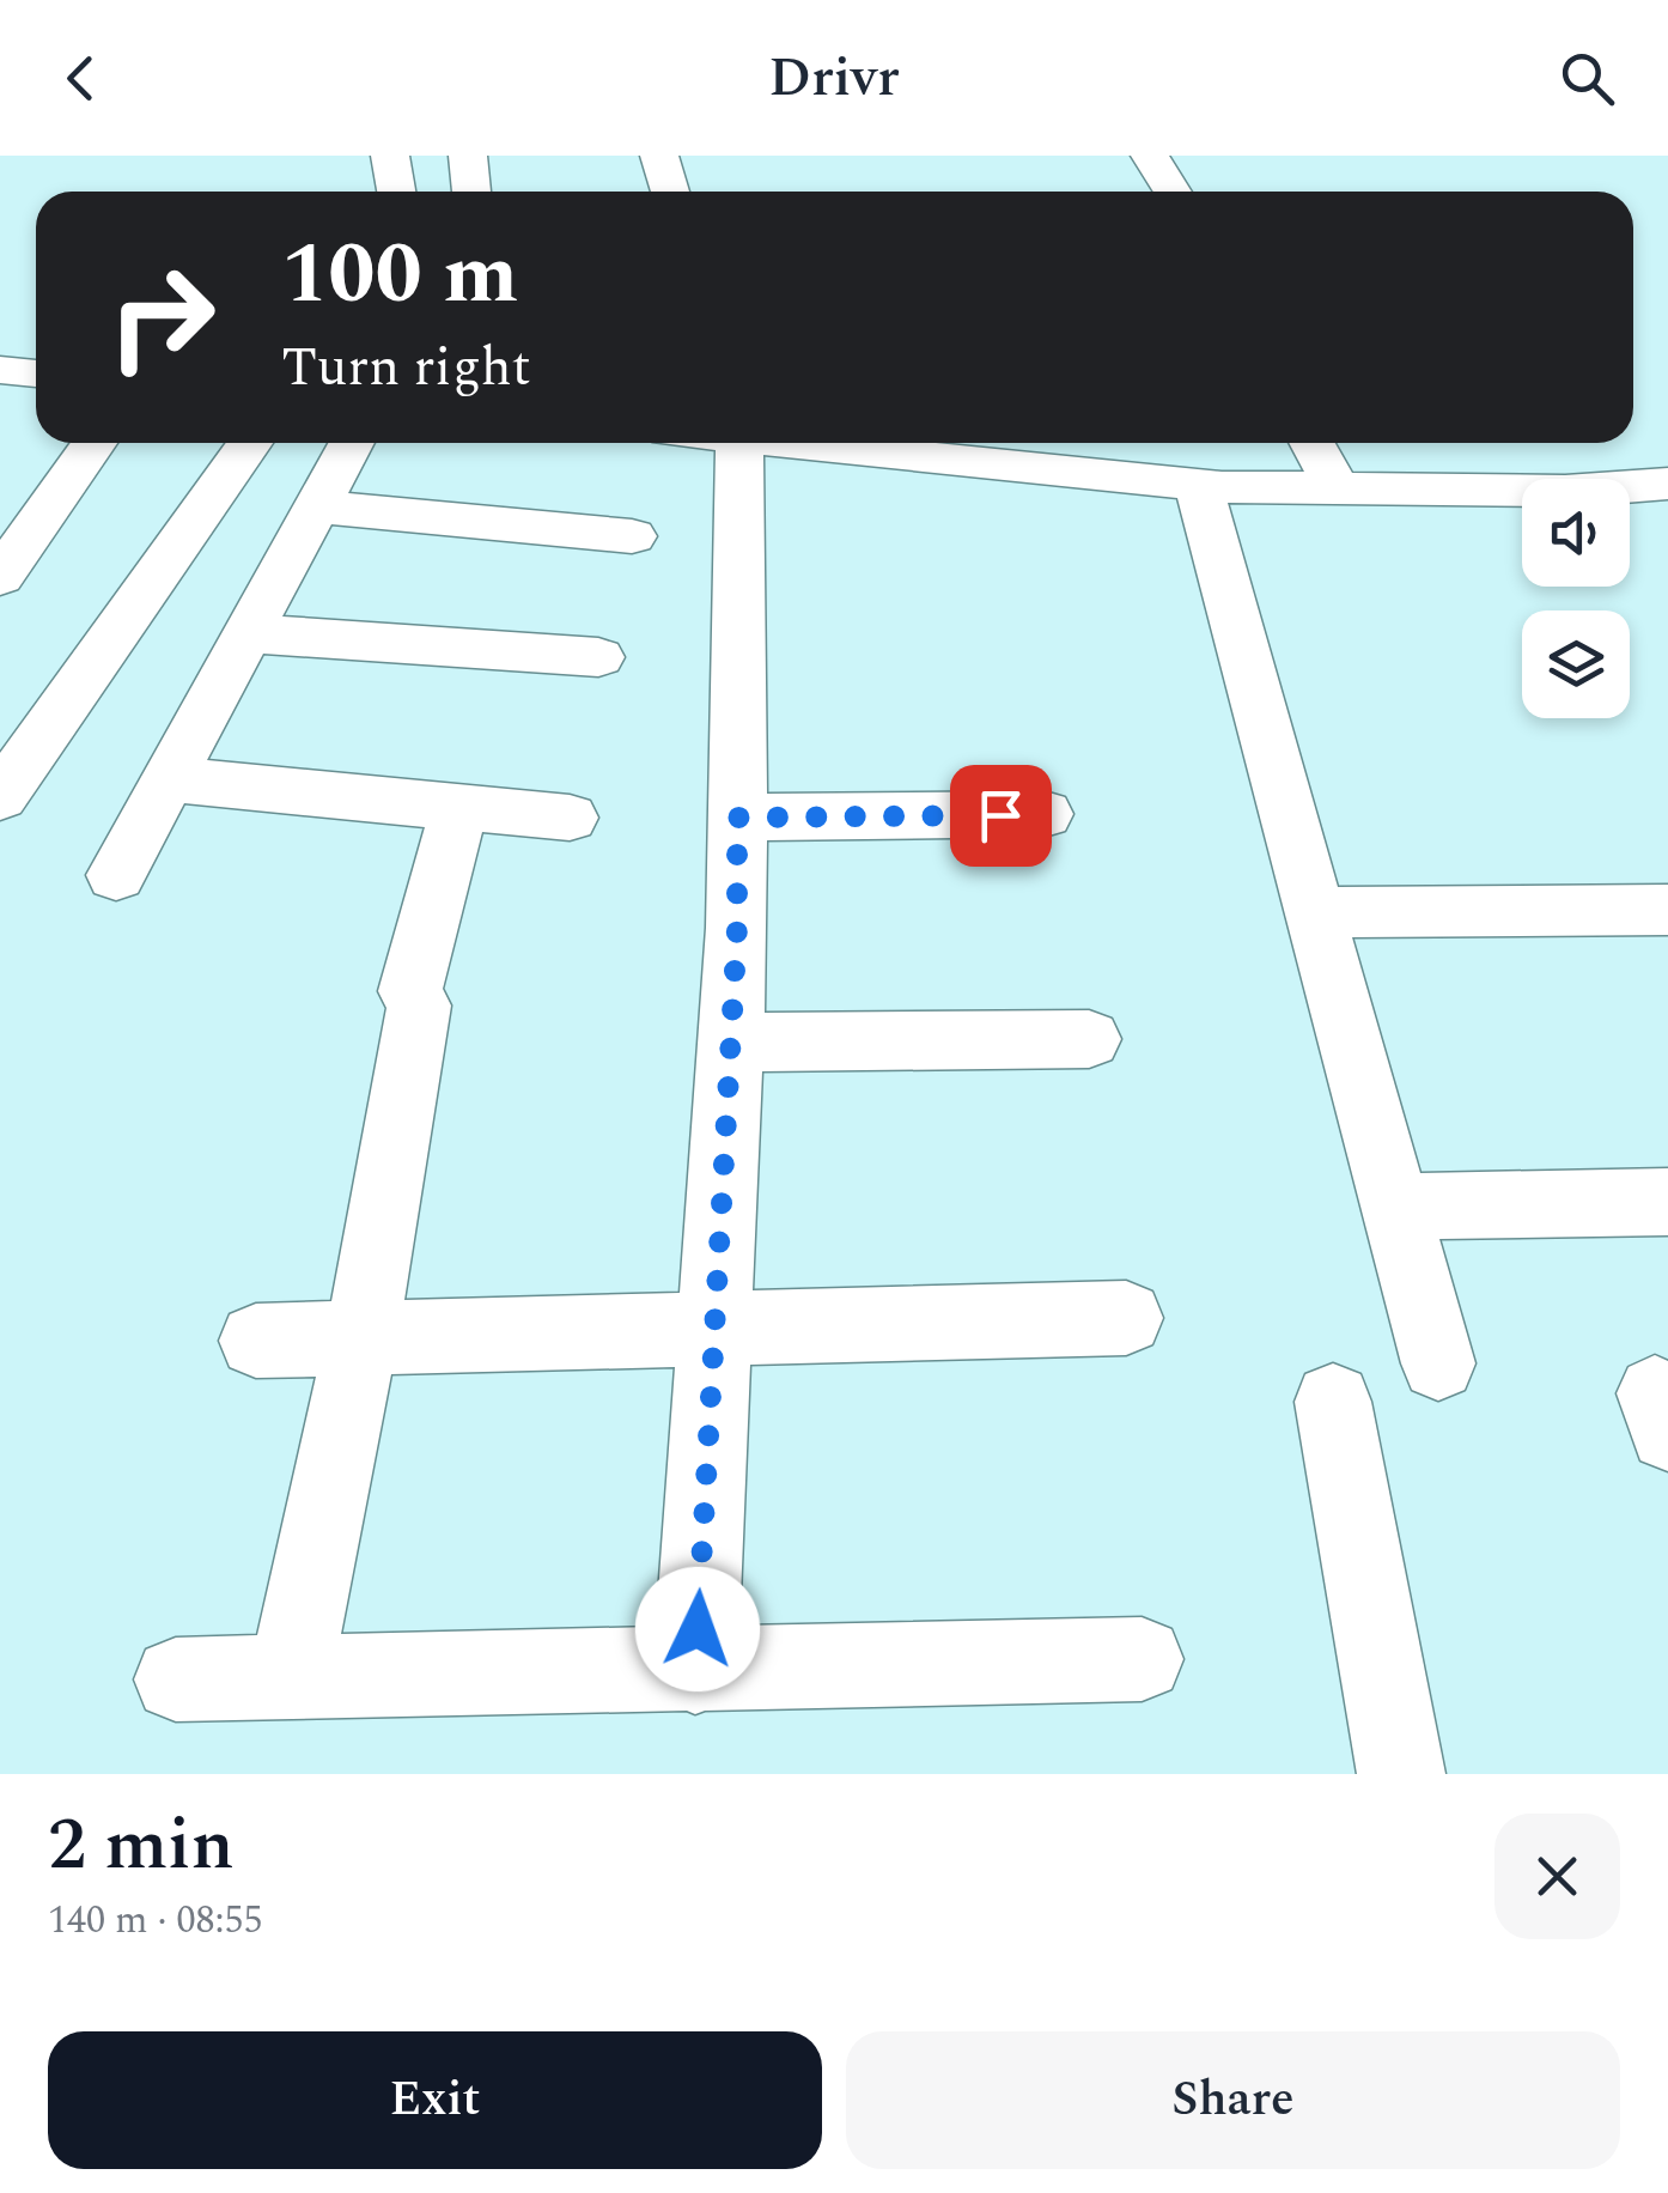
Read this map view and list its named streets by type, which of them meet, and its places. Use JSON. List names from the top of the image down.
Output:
{
  "page": {
    "header": "Drivr",
    "turn": ["100 m", "Turn right"],
    "heading": ["2 min", "140 m · 08:55"],
    "buttons": ["Exit", "Share"]
  }
}
